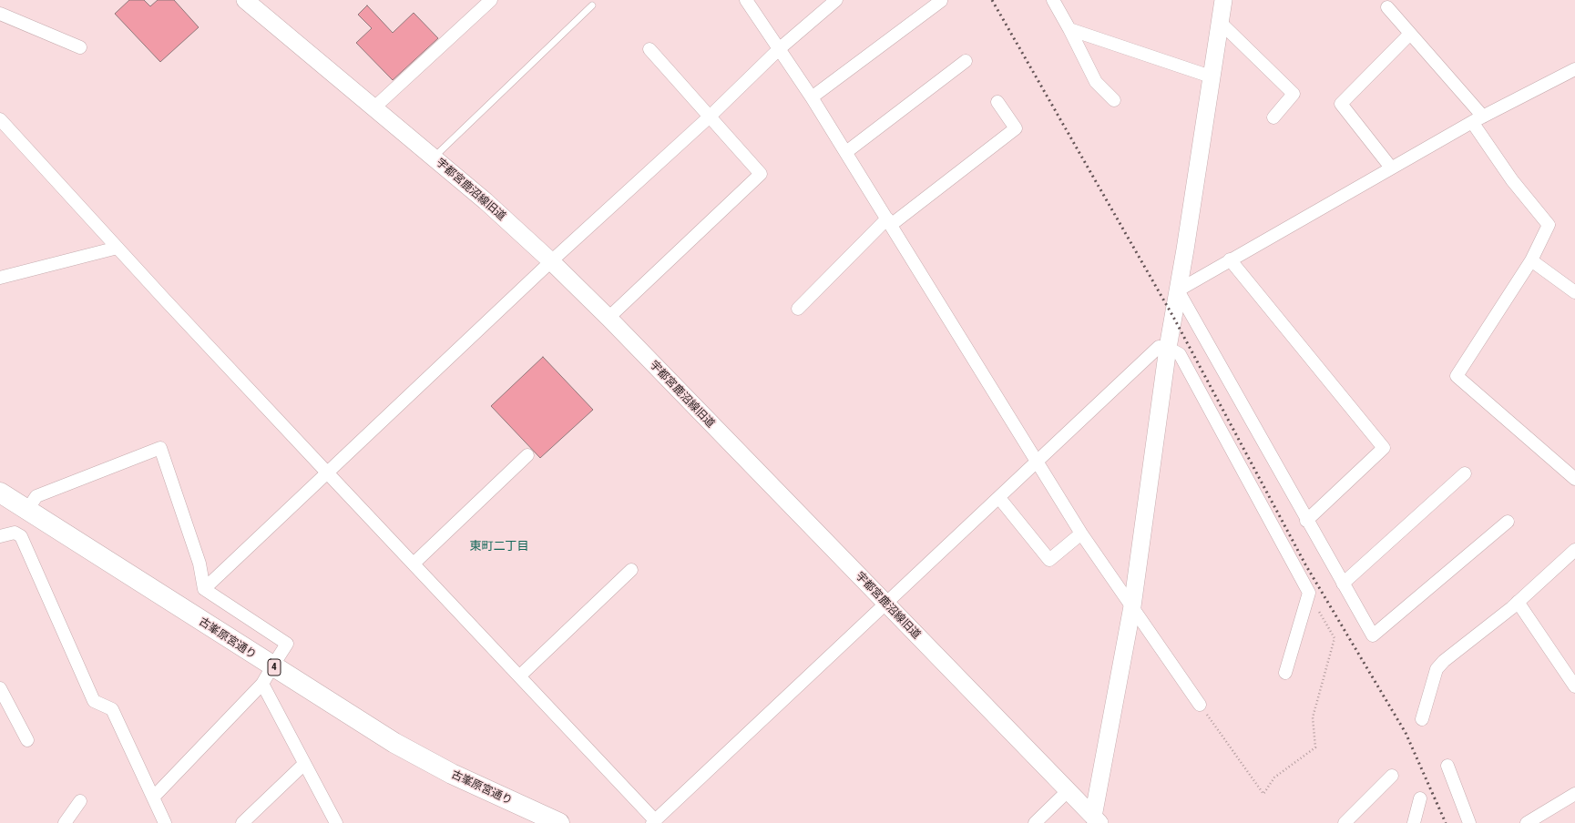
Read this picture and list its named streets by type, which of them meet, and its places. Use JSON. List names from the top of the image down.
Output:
{
  "streets": {
    "main road": ["古峯原宮通り", "4"],
    "street": ["宇都宮鹿沼線旧道"]
  },
  "districts": ["東町二丁目"]
}
